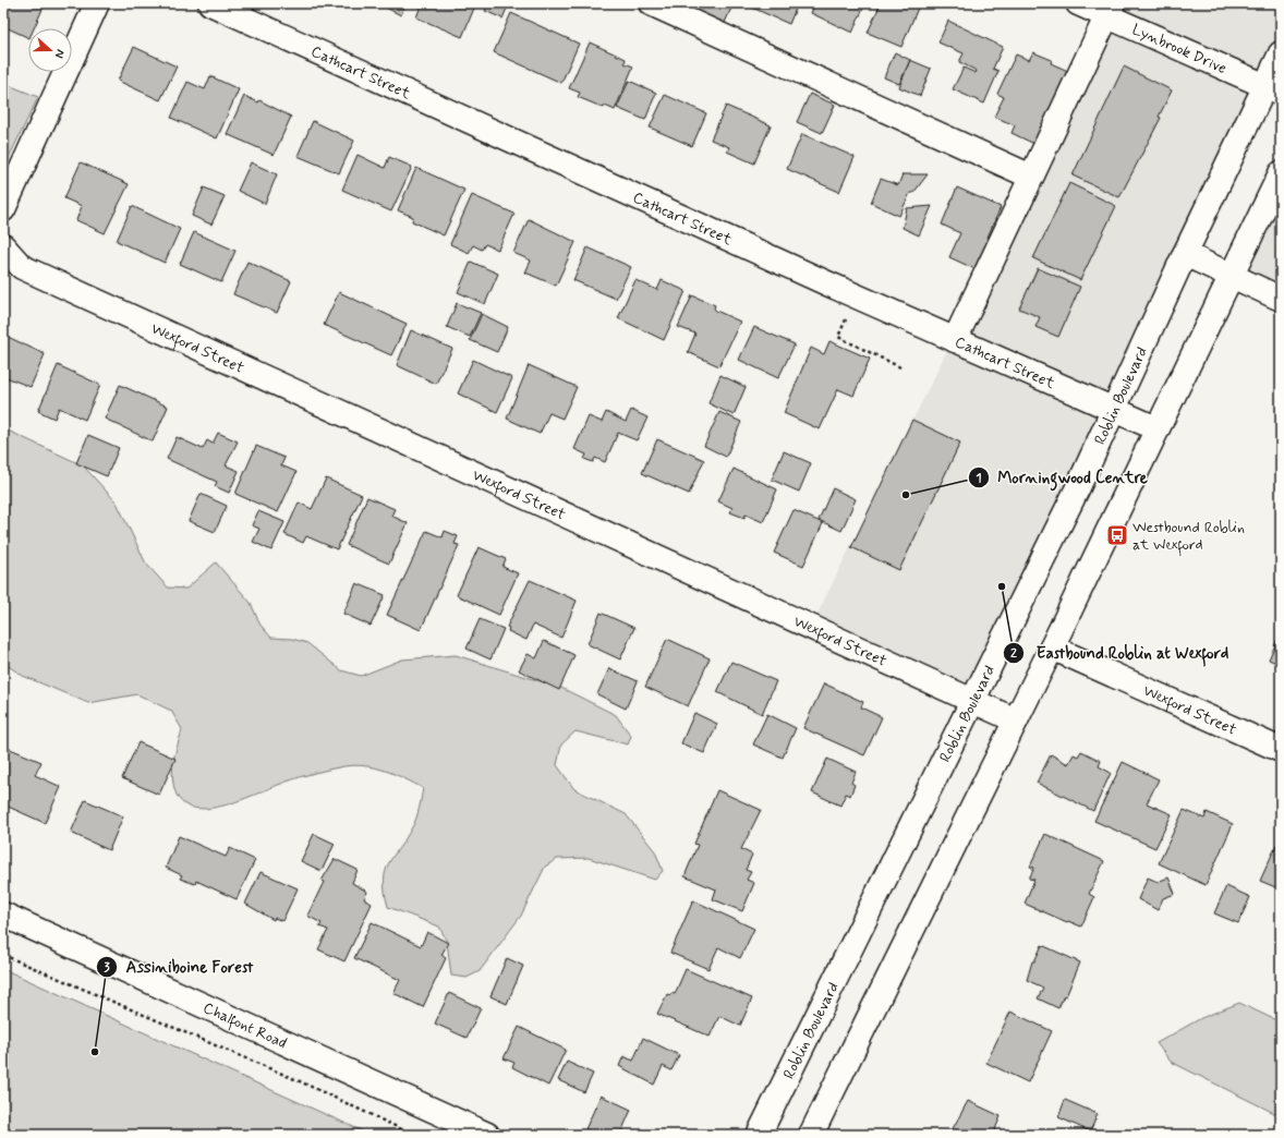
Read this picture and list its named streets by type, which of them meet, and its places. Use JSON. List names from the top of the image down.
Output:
{
  "streets": {
    "street": [
      "Lynbrook Drive",
      "Cathcart Street",
      "Wexford Street",
      "Roblin Boulevard",
      "Chalfont Road"
    ]
  },
  "crossings": [
    ["Lynbrook Drive", "Roblin Boulevard"],
    ["Cathcart Street", "Roblin Boulevard"],
    ["Wexford Street", "Roblin Boulevard"]
  ],
  "places": {
    "other": ["Morningwood Centre", "Eastbound Roblin at Wexford", "Assiniboine Forest"],
    "bus stop": ["Westbound Roblin at Wexford"]
  },
  "north": "right"
}
